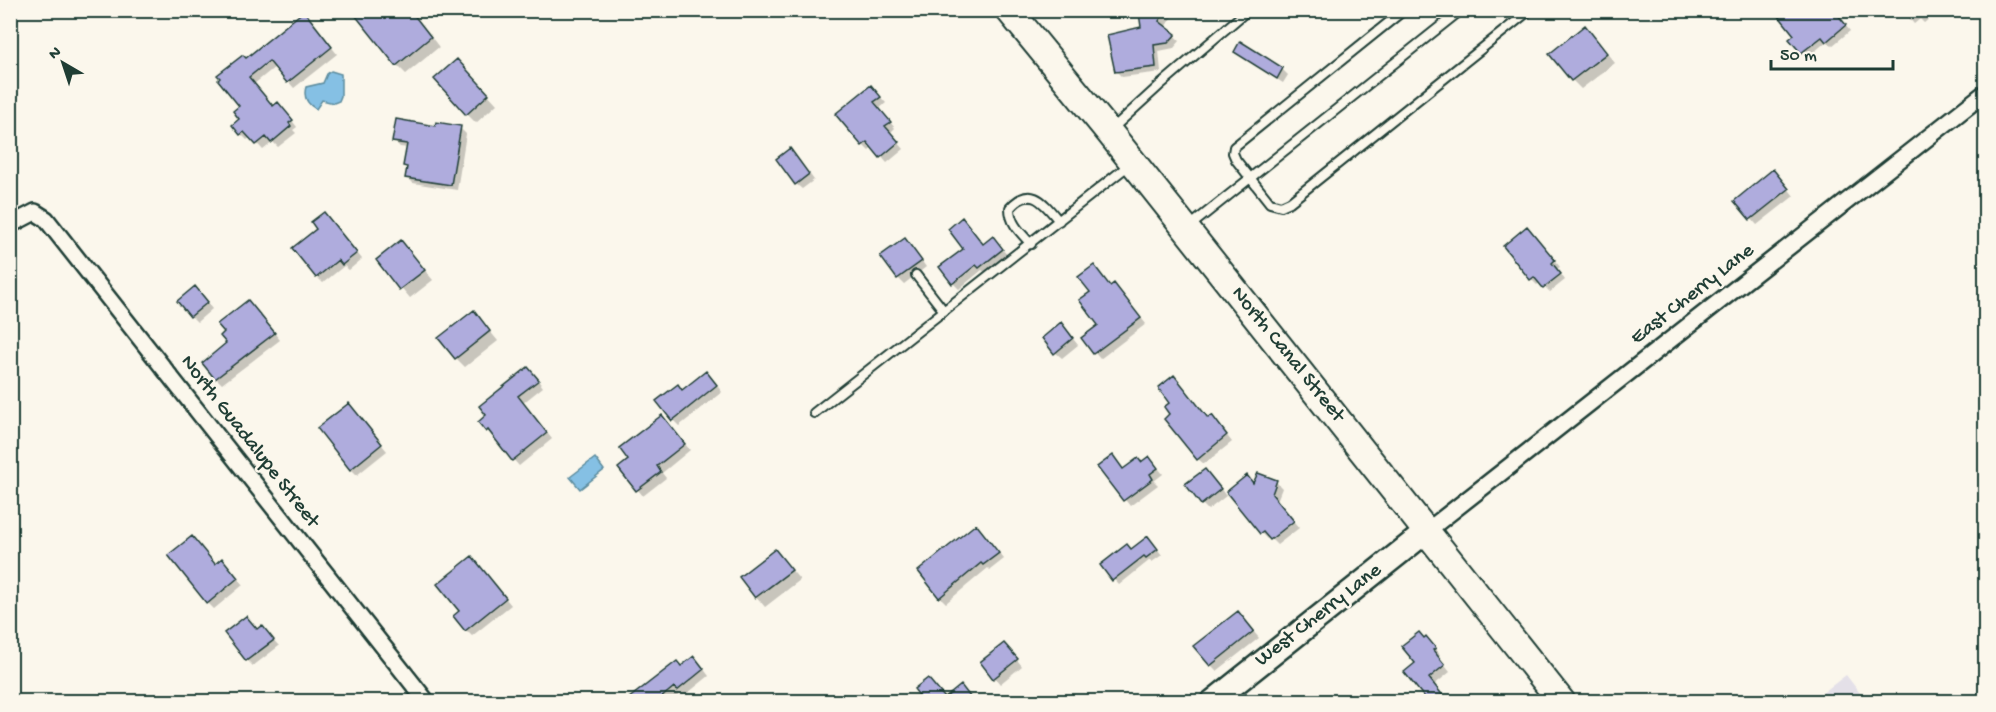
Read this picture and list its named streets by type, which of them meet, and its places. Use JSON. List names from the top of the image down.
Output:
{
  "streets": {
    "main road": ["North Canal Street"],
    "street": ["East Cherry Lane", "North Guadalupe Street", "West Cherry Lane"]
  },
  "crossings": [
    ["East Cherry Lane", "North Canal Street"],
    ["East Cherry Lane", "West Cherry Lane"],
    ["North Canal Street", "West Cherry Lane"]
  ],
  "scale_bar": "50 m",
  "north": "top left"
}
